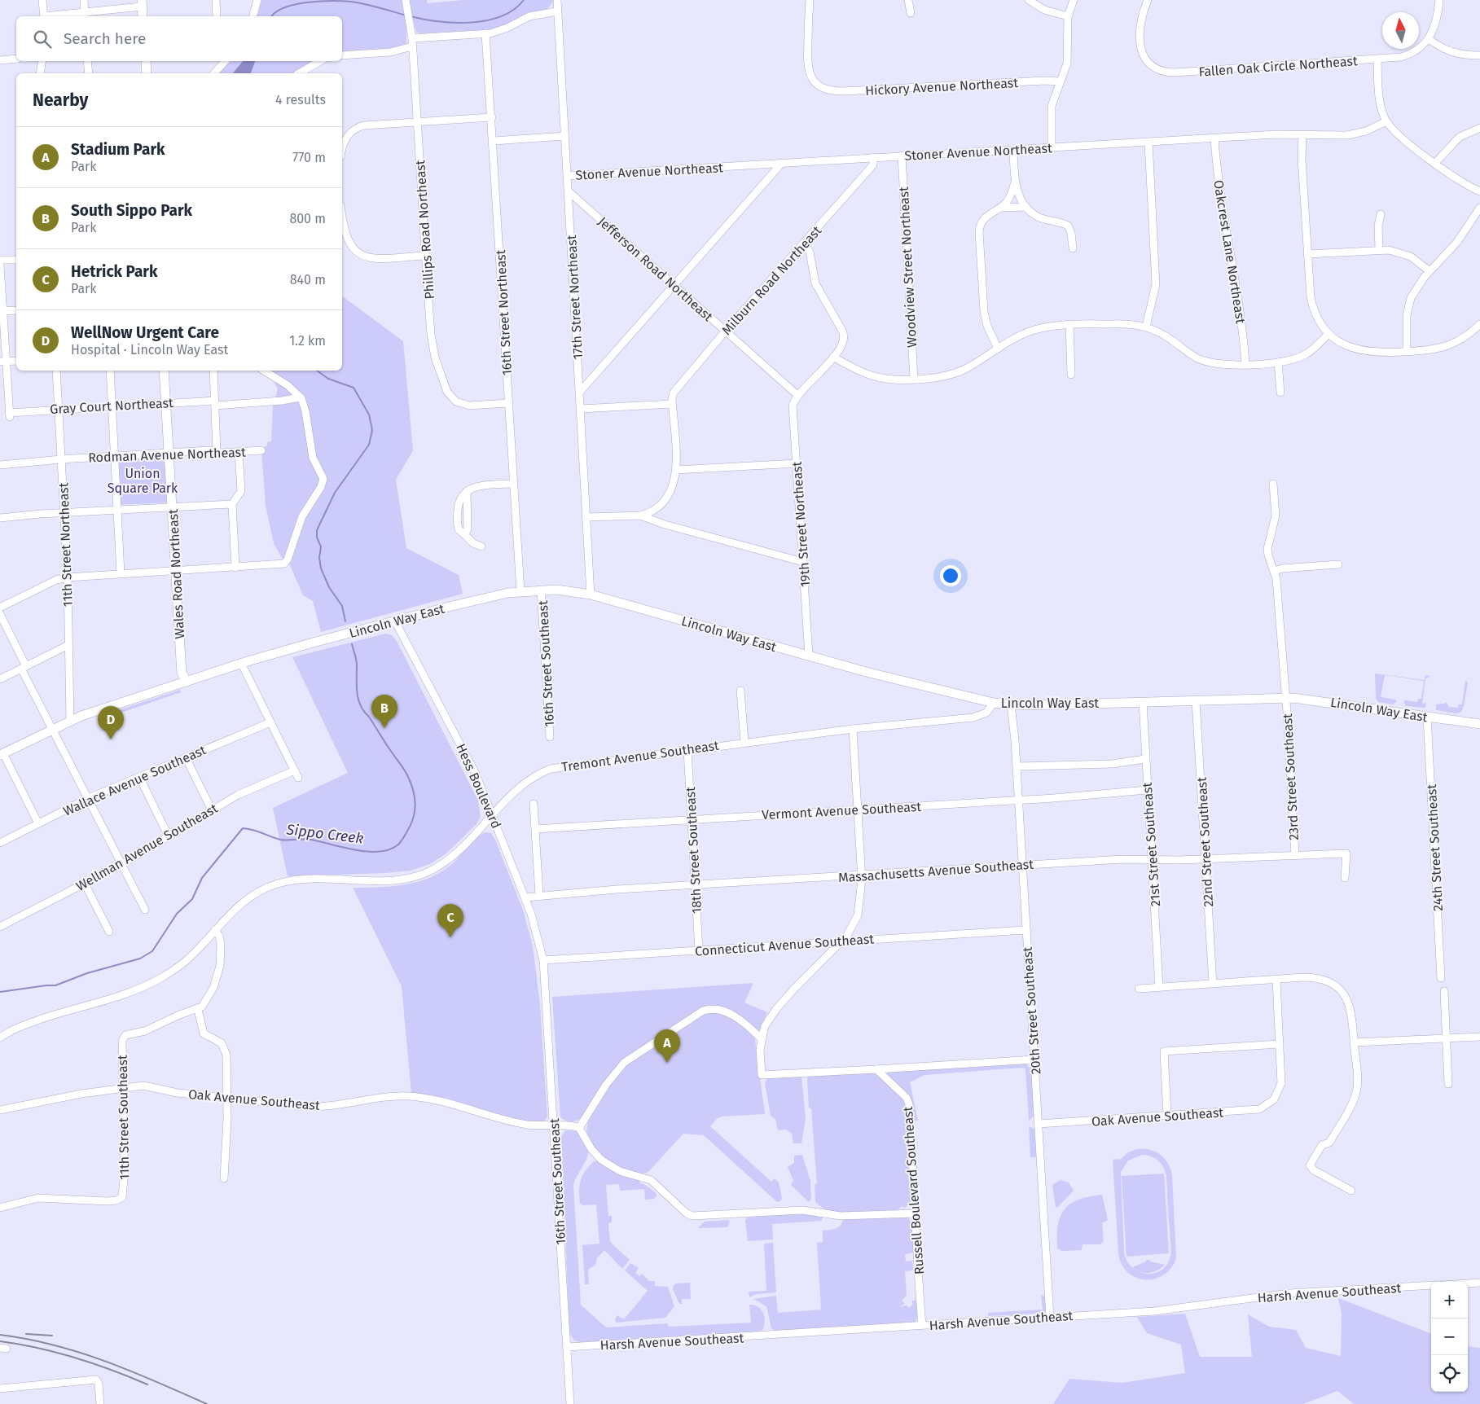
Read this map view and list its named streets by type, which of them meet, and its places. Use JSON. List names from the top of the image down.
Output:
{
  "streets": {
    "main road": ["Wales Road Northeast", "Lincoln Way East"],
    "street": [
      "Fallen Oak Circle Northeast",
      "Hickory Avenue Northeast",
      "Stoner Avenue Northeast",
      "Phillips Road Northeast",
      "Oakcrest Lane Northeast",
      "Woodview Street Northeast",
      "Jefferson Road Northeast",
      "Milburn Road Northeast",
      "17th Street Northeast",
      "16th Street Northeast",
      "Gray Court Northeast",
      "Rodman Avenue Northeast",
      "19th Street Northeast",
      "11th Street Northeast",
      "16th Street Southeast",
      "Tremont Avenue Southeast",
      "23rd Street Southeast",
      "Wallace Avenue Southeast",
      "Hess Boulevard",
      "Vermont Avenue Southeast",
      "22nd Street Southeast",
      "21st Street Southeast",
      "Wellman Avenue Southeast",
      "24th Street Southeast",
      "18th Street Southeast",
      "Massachusetts Avenue Southeast",
      "Connecticut Avenue Southeast",
      "20th Street Southeast",
      "Oak Avenue Southeast",
      "11th Street Southeast",
      "Russell Boulevard Southeast",
      "Harsh Avenue Southeast"
    ]
  },
  "crossings": [
    ["Stoner Avenue Northeast", "Oakcrest Lane Northeast"],
    ["Stoner Avenue Northeast", "Woodview Street Northeast"],
    ["Stoner Avenue Northeast", "Milburn Road Northeast"],
    ["Stoner Avenue Northeast", "17th Street Northeast"],
    ["Phillips Road Northeast", "16th Street Northeast"],
    ["Jefferson Road Northeast", "Milburn Road Northeast"],
    ["Jefferson Road Northeast", "17th Street Northeast"],
    ["Jefferson Road Northeast", "19th Street Northeast"],
    ["17th Street Northeast", "Lincoln Way East"],
    ["16th Street Northeast", "Lincoln Way East"],
    ["Gray Court Northeast", "11th Street Northeast"],
    ["Gray Court Northeast", "Wales Road Northeast"],
    ["Rodman Avenue Northeast", "11th Street Northeast"],
    ["Rodman Avenue Northeast", "Wales Road Northeast"],
    ["19th Street Northeast", "Lincoln Way East"],
    ["11th Street Northeast", "Lincoln Way East"],
    ["Wales Road Northeast", "Lincoln Way East"],
    ["Lincoln Way East", "16th Street Southeast"],
    ["Lincoln Way East", "Tremont Avenue Southeast"],
    ["Lincoln Way East", "23rd Street Southeast"],
    ["Lincoln Way East", "Hess Boulevard"],
    ["Lincoln Way East", "22nd Street Southeast"],
    ["Lincoln Way East", "21st Street Southeast"],
    ["Lincoln Way East", "24th Street Southeast"],
    ["Lincoln Way East", "20th Street Southeast"],
    ["16th Street Southeast", "Hess Boulevard"],
    ["16th Street Southeast", "Connecticut Avenue Southeast"],
    ["16th Street Southeast", "Oak Avenue Southeast"],
    ["16th Street Southeast", "Harsh Avenue Southeast"],
    ["Tremont Avenue Southeast", "Hess Boulevard"],
    ["Tremont Avenue Southeast", "18th Street Southeast"],
    ["23rd Street Southeast", "Massachusetts Avenue Southeast"],
    ["Wallace Avenue Southeast", "Wellman Avenue Southeast"],
    ["Hess Boulevard", "Massachusetts Avenue Southeast"],
    ["Hess Boulevard", "Connecticut Avenue Southeast"],
    ["Vermont Avenue Southeast", "21st Street Southeast"],
    ["Vermont Avenue Southeast", "18th Street Southeast"],
    ["Vermont Avenue Southeast", "20th Street Southeast"],
    ["22nd Street Southeast", "Massachusetts Avenue Southeast"],
    ["21st Street Southeast", "Massachusetts Avenue Southeast"],
    ["18th Street Southeast", "Massachusetts Avenue Southeast"],
    ["18th Street Southeast", "Connecticut Avenue Southeast"],
    ["Massachusetts Avenue Southeast", "20th Street Southeast"],
    ["Connecticut Avenue Southeast", "20th Street Southeast"],
    ["20th Street Southeast", "Oak Avenue Southeast"],
    ["20th Street Southeast", "Harsh Avenue Southeast"],
    ["Oak Avenue Southeast", "11th Street Southeast"],
    ["Russell Boulevard Southeast", "Harsh Avenue Southeast"]
  ],
  "water": ["Sippo Creek"],
  "parks": ["Union Square Park"],
  "north": "top",
  "page": {
    "search": "Search here",
    "heading": ["Nearby", "4 results"],
    "list": [
      {
        "mark": "A",
        "name": "Stadium Park",
        "note": "Park",
        "value": "770 m"
      },
      {
        "mark": "B",
        "name": "South Sippo Park",
        "note": "Park",
        "value": "800 m"
      },
      {
        "mark": "C",
        "name": "Hetrick Park",
        "note": "Park",
        "value": "840 m"
      },
      {
        "mark": "D",
        "name": "WellNow Urgent Care",
        "note": "Hospital · Lincoln Way East",
        "value": "1.2 km"
      }
    ],
    "pins": [
      "B",
      "D",
      "C",
      "A"
    ],
    "map_buttons": ["+", "−"]
  }
}
